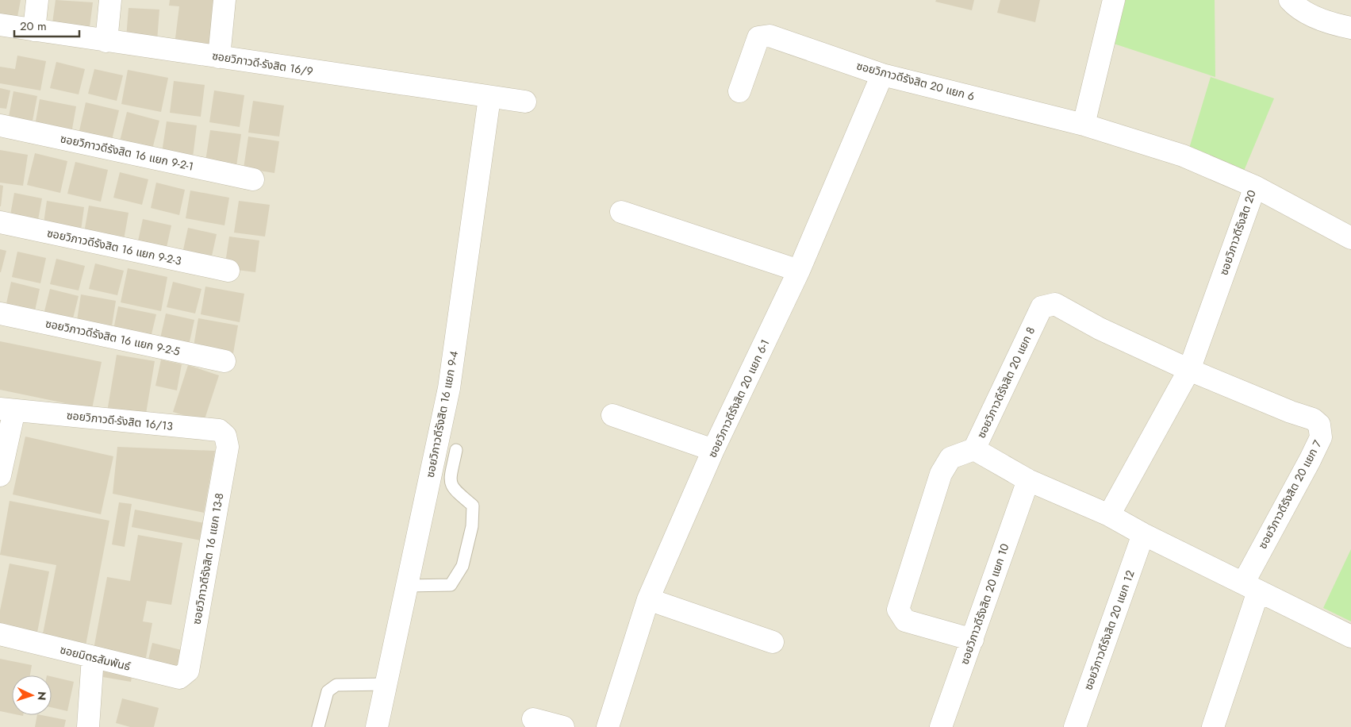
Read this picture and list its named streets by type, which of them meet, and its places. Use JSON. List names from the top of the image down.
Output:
{
  "streets": {
    "street": [
      "ซอยวิภาวดี-รังสิต 16/9",
      "ซอยวิภาวดีรังสิต 20 แยก 6",
      "ซอยวิภาวดีรังสิต 16 แยก 9-2-1",
      "ซอยวิภาวดีรังสิต 20",
      "ซอยวิภาวดีรังสิต 16 แยก 9-2-3",
      "ซอยวิภาวดีรังสิต 16 แยก 9-2-5",
      "ซอยวิภาวดีรังสิต 20 แยก 8",
      "ซอยวิภาวดีรังสิต 20 แยก 6-1",
      "ซอยวิภาวดีรังสิต 16 แยก 9-4",
      "ซอยวิภาวดี-รังสิต 16/13",
      "ซอยวิภาวดีรังสิต 20 แยก 7",
      "ซอยวิภาวดีรังสิต 16 แยก 13-8",
      "ซอยวิภาวดีรังสิต 20 แยก 10",
      "ซอยวิภาวดีรังสิต 20 แยก 12",
      "ซอยมิตรสัมพันธ์"
    ]
  },
  "crossings": [
    ["ซอยวิภาวดี-รังสิต 16/9", "ซอยวิภาวดีรังสิต 16 แยก 9-4"],
    ["ซอยวิภาวดีรังสิต 20 แยก 6", "ซอยวิภาวดีรังสิต 20"],
    ["ซอยวิภาวดีรังสิต 20 แยก 6", "ซอยวิภาวดีรังสิต 20 แยก 6-1"],
    ["ซอยวิภาวดีรังสิต 20", "ซอยวิภาวดีรังสิต 20 แยก 8"],
    ["ซอยวิภาวดีรังสิต 20", "ซอยวิภาวดีรังสิต 20 แยก 7"],
    ["ซอยวิภาวดีรังสิต 20 แยก 8", "ซอยวิภาวดีรังสิต 20 แยก 7"],
    ["ซอยวิภาวดีรังสิต 20 แยก 8", "ซอยวิภาวดีรังสิต 20 แยก 10"],
    ["ซอยวิภาวดี-รังสิต 16/13", "ซอยวิภาวดีรังสิต 16 แยก 13-8"],
    ["ซอยวิภาวดีรังสิต 16 แยก 13-8", "ซอยมิตรสัมพันธ์"]
  ],
  "scale_bar": "20 m",
  "north": "right"
}
